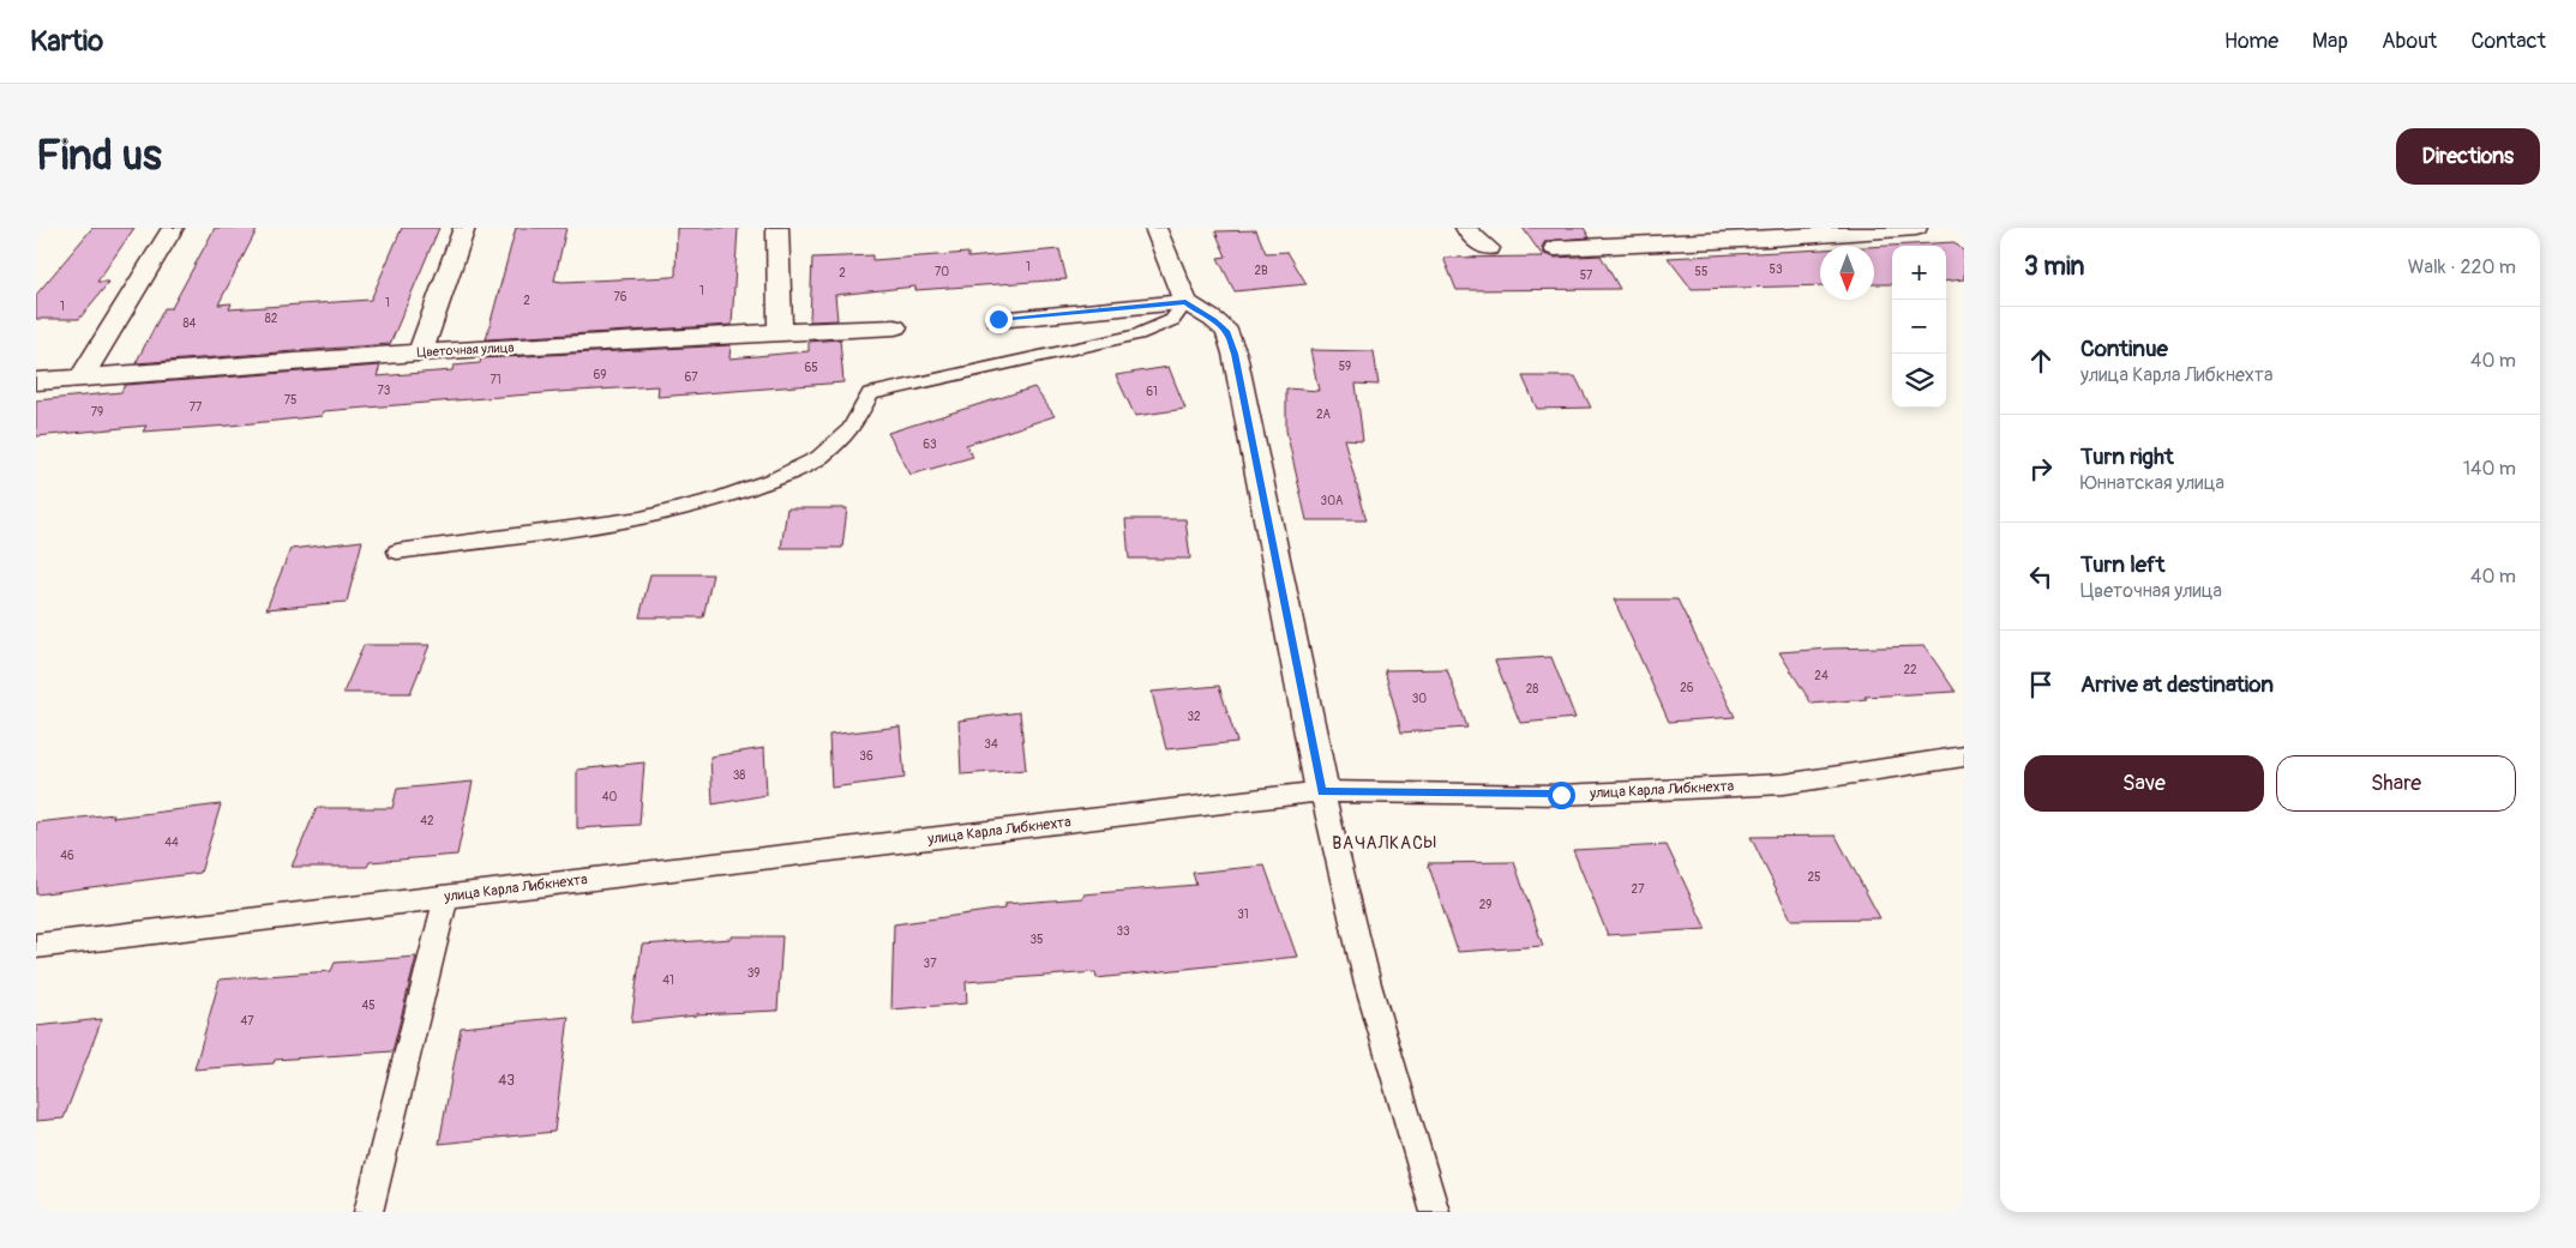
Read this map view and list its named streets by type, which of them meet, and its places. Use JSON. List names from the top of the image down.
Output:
{
  "streets": {
    "street": ["Цветочная улица"],
    "lane": ["улица Карла Либкнехта"]
  },
  "districts": ["ВАЧАЛКАСЫ"],
  "house_numbers": [
    "1",
    "53",
    "2В",
    "70",
    "55",
    "2",
    "57",
    "1",
    "76",
    "2",
    "1",
    "1",
    "82",
    "84",
    "59",
    "65",
    "69",
    "67",
    "71",
    "73",
    "61",
    "75",
    "77",
    "79",
    "2А",
    "63",
    "30А",
    "22",
    "24",
    "26",
    "28",
    "30",
    "32",
    "34",
    "36",
    "38",
    "40",
    "42",
    "44",
    "46",
    "25",
    "27",
    "29",
    "31",
    "33",
    "35",
    "37",
    "39",
    "41",
    "45",
    "47",
    "43"
  ],
  "north": "bottom",
  "page": {
    "header": "Kartio",
    "nav": [
      "Home",
      "Map",
      "About",
      "Contact"
    ],
    "buttons": [
      "Directions",
      ["Save", "Share"]
    ],
    "title": "Find us",
    "heading": ["3 min", "Walk · 220 m"],
    "map_buttons": ["+", "−"],
    "list": [
      ["Continue", "улица Карла Либкнехта", "40 m"],
      ["Turn right", "Юннатская улица", "140 m"],
      ["Turn left", "Цветочная улица", "40 m"],
      "Arrive at destination"
    ]
  }
}
